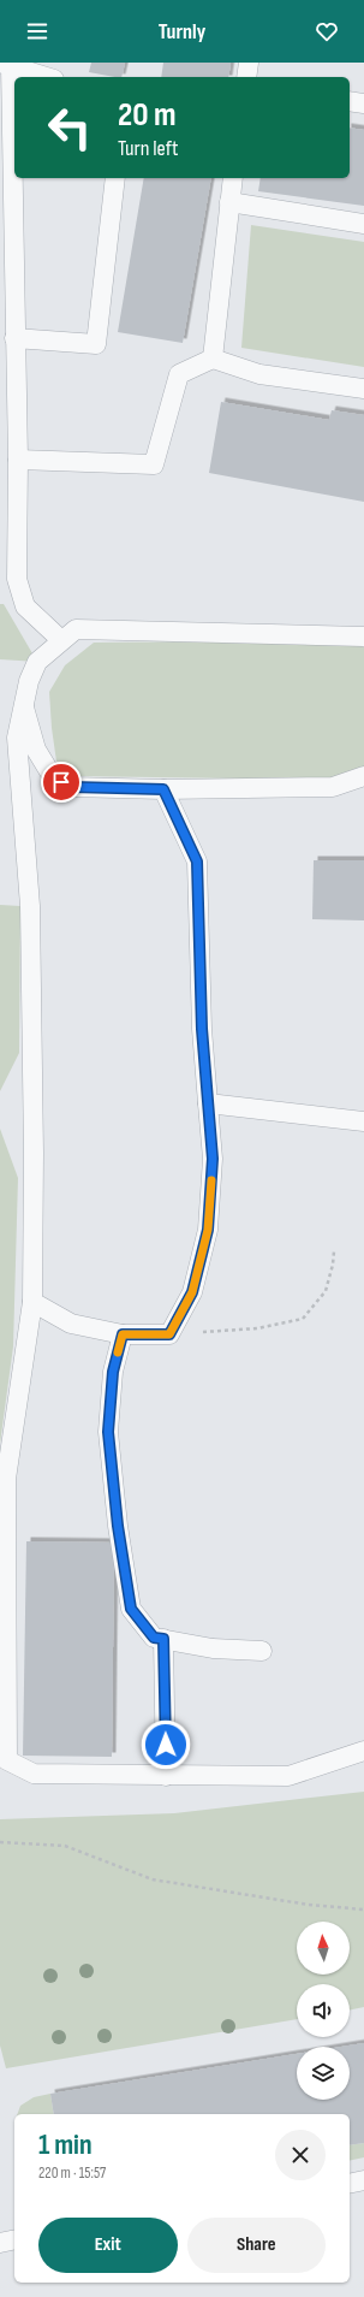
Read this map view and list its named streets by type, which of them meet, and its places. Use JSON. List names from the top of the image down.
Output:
{
  "north": "top",
  "page": {
    "header": "Turnly",
    "turn": ["20 m", "Turn left"],
    "heading": ["1 min", "220 m · 15:57"],
    "buttons": ["Exit", "Share"]
  }
}
